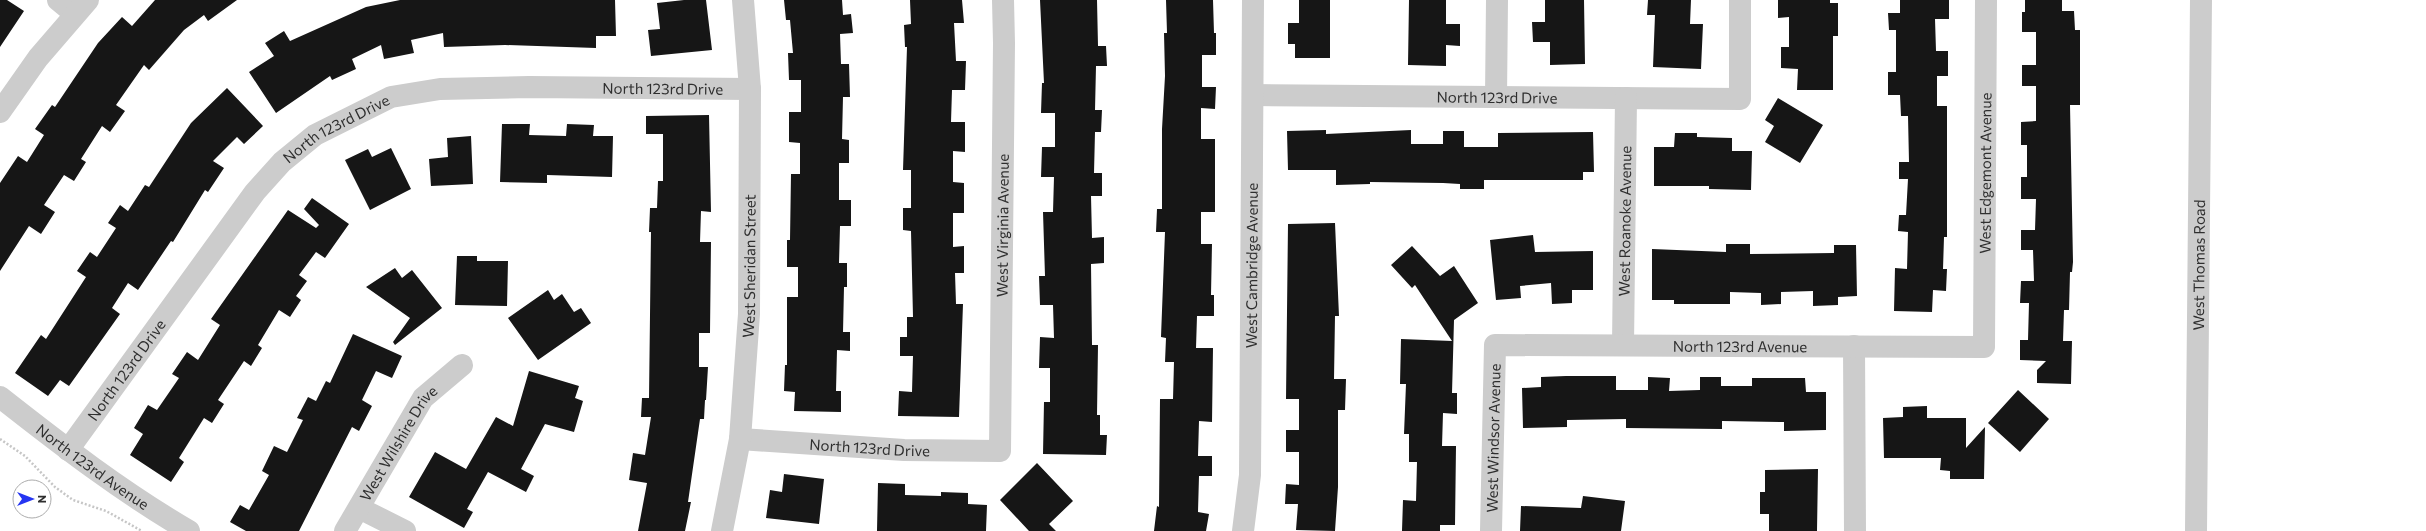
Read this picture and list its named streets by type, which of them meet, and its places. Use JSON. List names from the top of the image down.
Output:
{
  "streets": {
    "street": [
      "North 123rd Drive",
      "West Edgemont Avenue",
      "West Roanoke Avenue",
      "West Virginia Avenue",
      "West Sheridan Street",
      "West Cambridge Avenue",
      "West Thomas Road",
      "North 123rd Avenue",
      "West Windsor Avenue",
      "West Wilshire Drive"
    ]
  },
  "crossings": [
    ["North 123rd Drive", "West Roanoke Avenue"],
    ["North 123rd Drive", "West Virginia Avenue"],
    ["North 123rd Drive", "West Sheridan Street"],
    ["North 123rd Drive", "West Cambridge Avenue"],
    ["North 123rd Drive", "North 123rd Avenue"],
    ["West Edgemont Avenue", "North 123rd Avenue"],
    ["West Roanoke Avenue", "North 123rd Avenue"],
    ["North 123rd Avenue", "West Windsor Avenue"]
  ],
  "north": "right"
}
